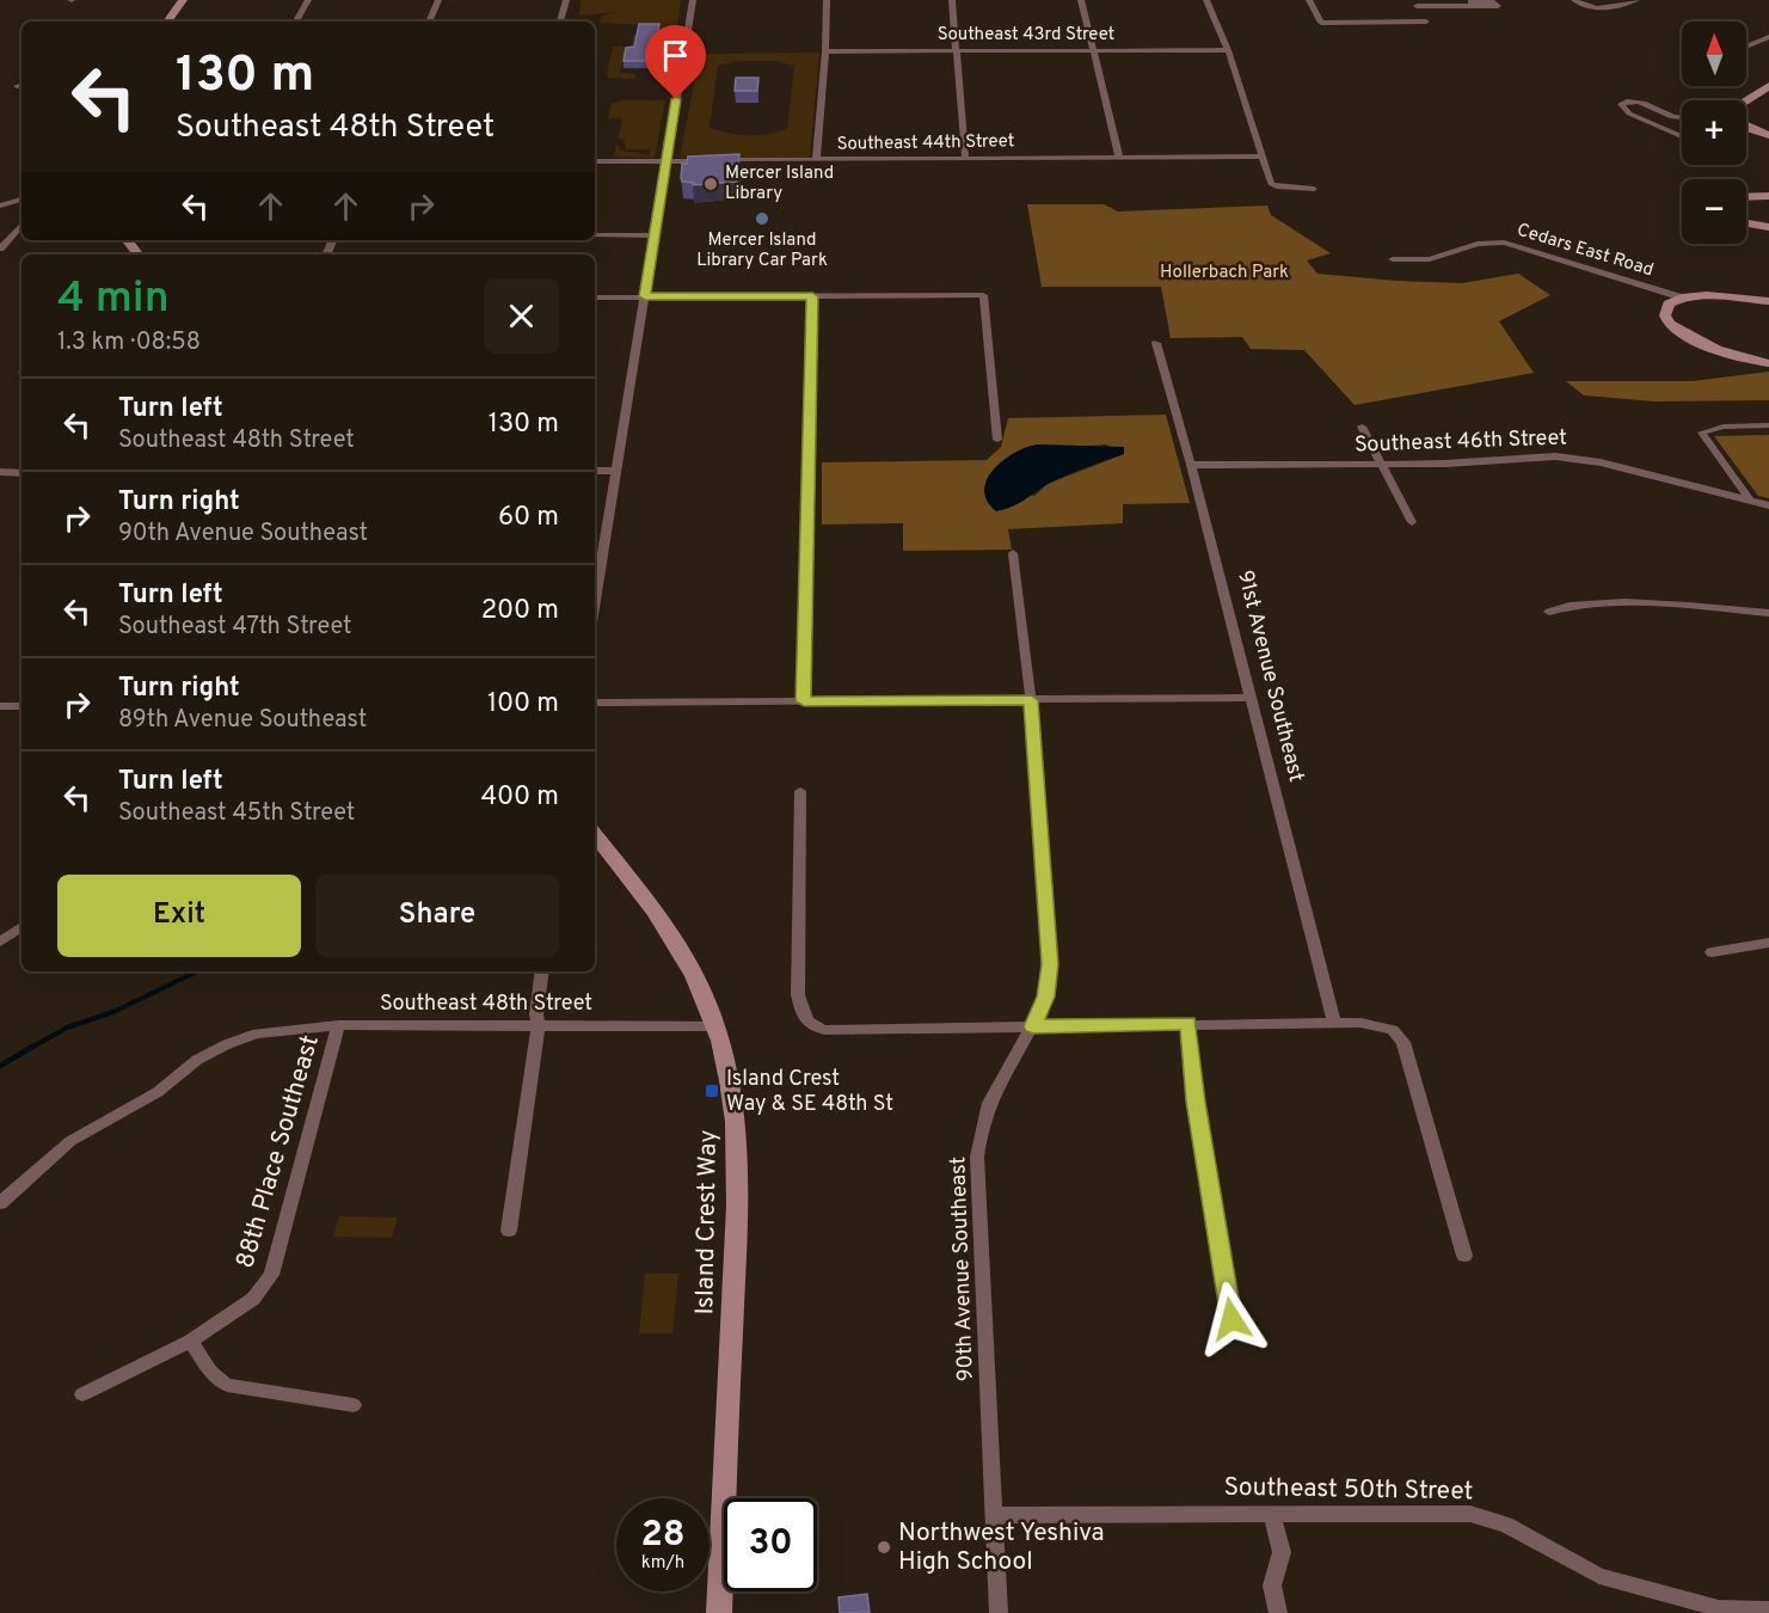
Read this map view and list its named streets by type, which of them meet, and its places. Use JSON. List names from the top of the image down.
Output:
{
  "streets": {
    "main road": ["Island Crest Way"],
    "street": [
      "Southeast 43rd Street",
      "Southeast 44th Street",
      "Cedars East Road",
      "Southeast 46th Street",
      "91st Avenue Southeast",
      "Southeast 48th Street",
      "88th Place Southeast",
      "90th Avenue Southeast",
      "Southeast 50th Street"
    ]
  },
  "crossings": [
    ["Southeast 46th Street", "91st Avenue Southeast"],
    ["Southeast 48th Street", "88th Place Southeast"],
    ["Southeast 48th Street", "Island Crest Way"],
    ["90th Avenue Southeast", "Southeast 50th Street"]
  ],
  "parks": ["Hollerbach Park"],
  "places": {
    "other": ["Mercer Island Library", "Mercer Island Library Car Park", "Northwest Yeshiva High School"],
    "transit": ["Island Crest Way & SE 48th St"]
  },
  "north": "top",
  "page": {
    "map_buttons": ["+", "−"],
    "turn": ["130 m", "Southeast 48th Street"],
    "heading": ["4 min", "1.3 km · 08:58"],
    "list": [
      {
        "name": "Turn left",
        "note": "Southeast 48th Street",
        "value": "130 m"
      },
      {
        "name": "Turn right",
        "note": "90th Avenue Southeast",
        "value": "60 m"
      },
      {
        "name": "Turn left",
        "note": "Southeast 47th Street",
        "value": "200 m"
      },
      {
        "name": "Turn right",
        "note": "89th Avenue Southeast",
        "value": "100 m"
      },
      {
        "name": "Turn left",
        "note": "Southeast 45th Street",
        "value": "400 m"
      }
    ],
    "buttons": ["Exit", "Share"],
    "speed": "28 km/h",
    "limit": "30"
  }
}
